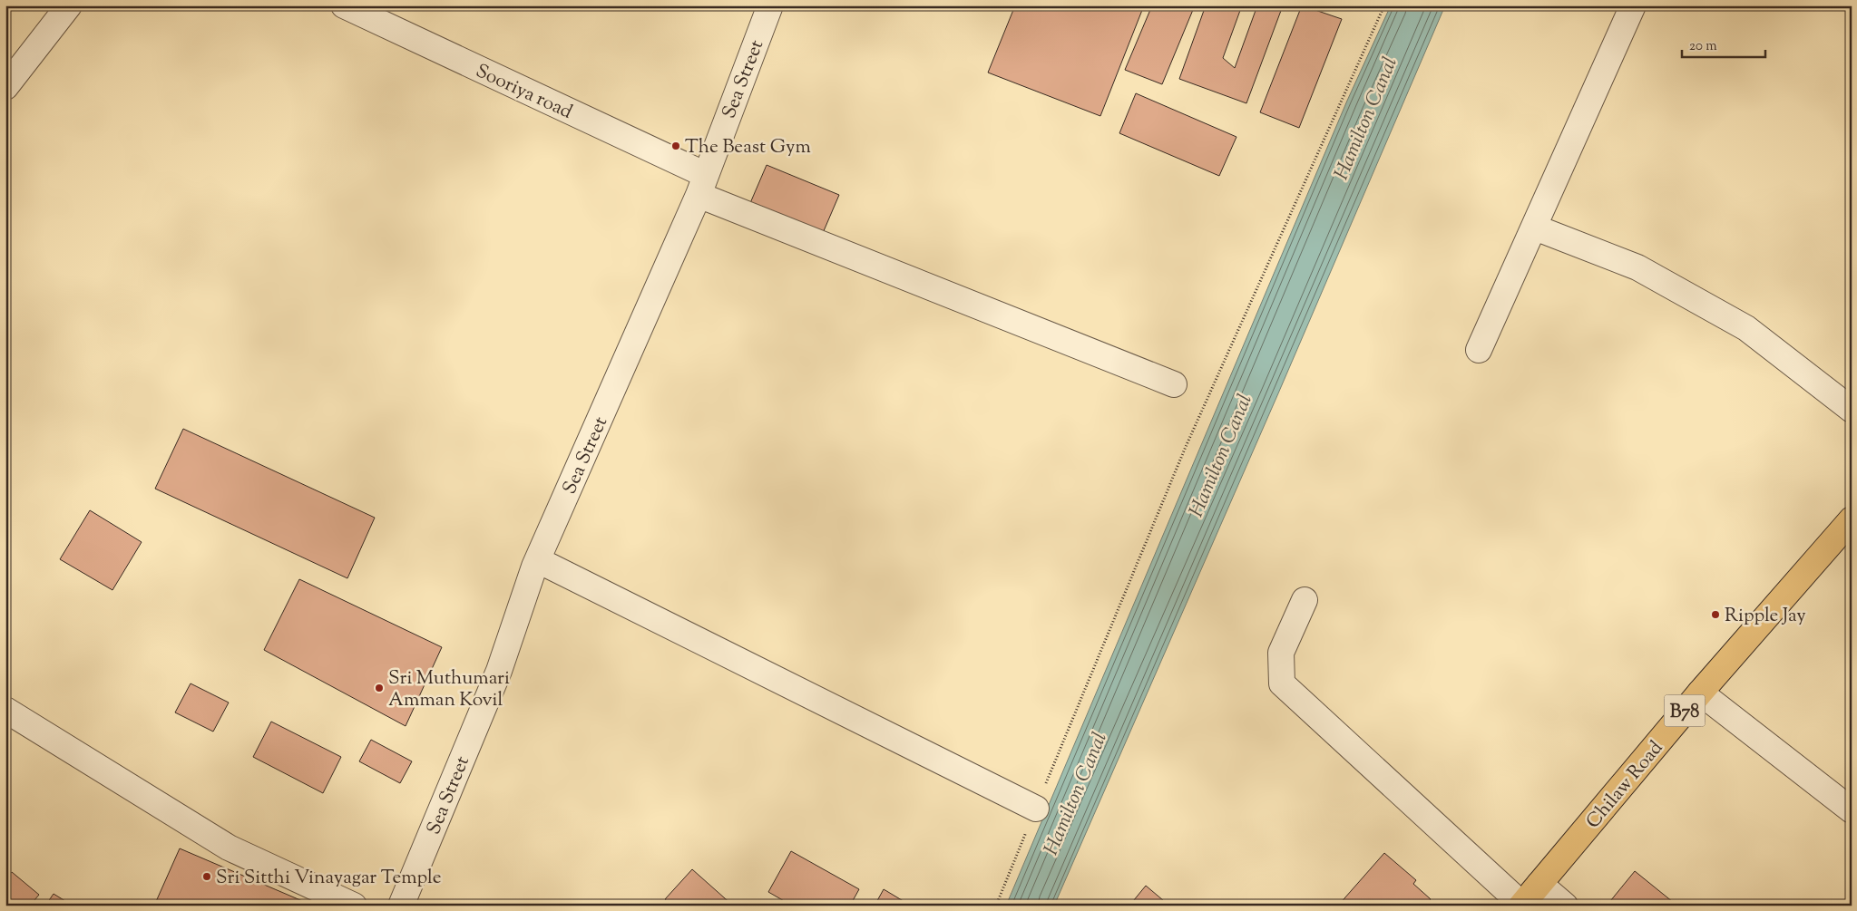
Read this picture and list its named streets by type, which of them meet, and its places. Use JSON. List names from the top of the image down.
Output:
{
  "streets": {
    "main road": ["B78", "Chilaw Road"],
    "street": ["Sea Street", "Sooriya road"]
  },
  "crossings": [
    ["Sea Street", "Sooriya road"]
  ],
  "water": ["Hamilton Canal"],
  "places": [
    "The Beast Gym",
    "Ripple Jay",
    "Sri Muthumari Amman Kovil",
    "Sri Sitthi Vinayagar Temple"
  ],
  "scale_bar": "20 m"
}
